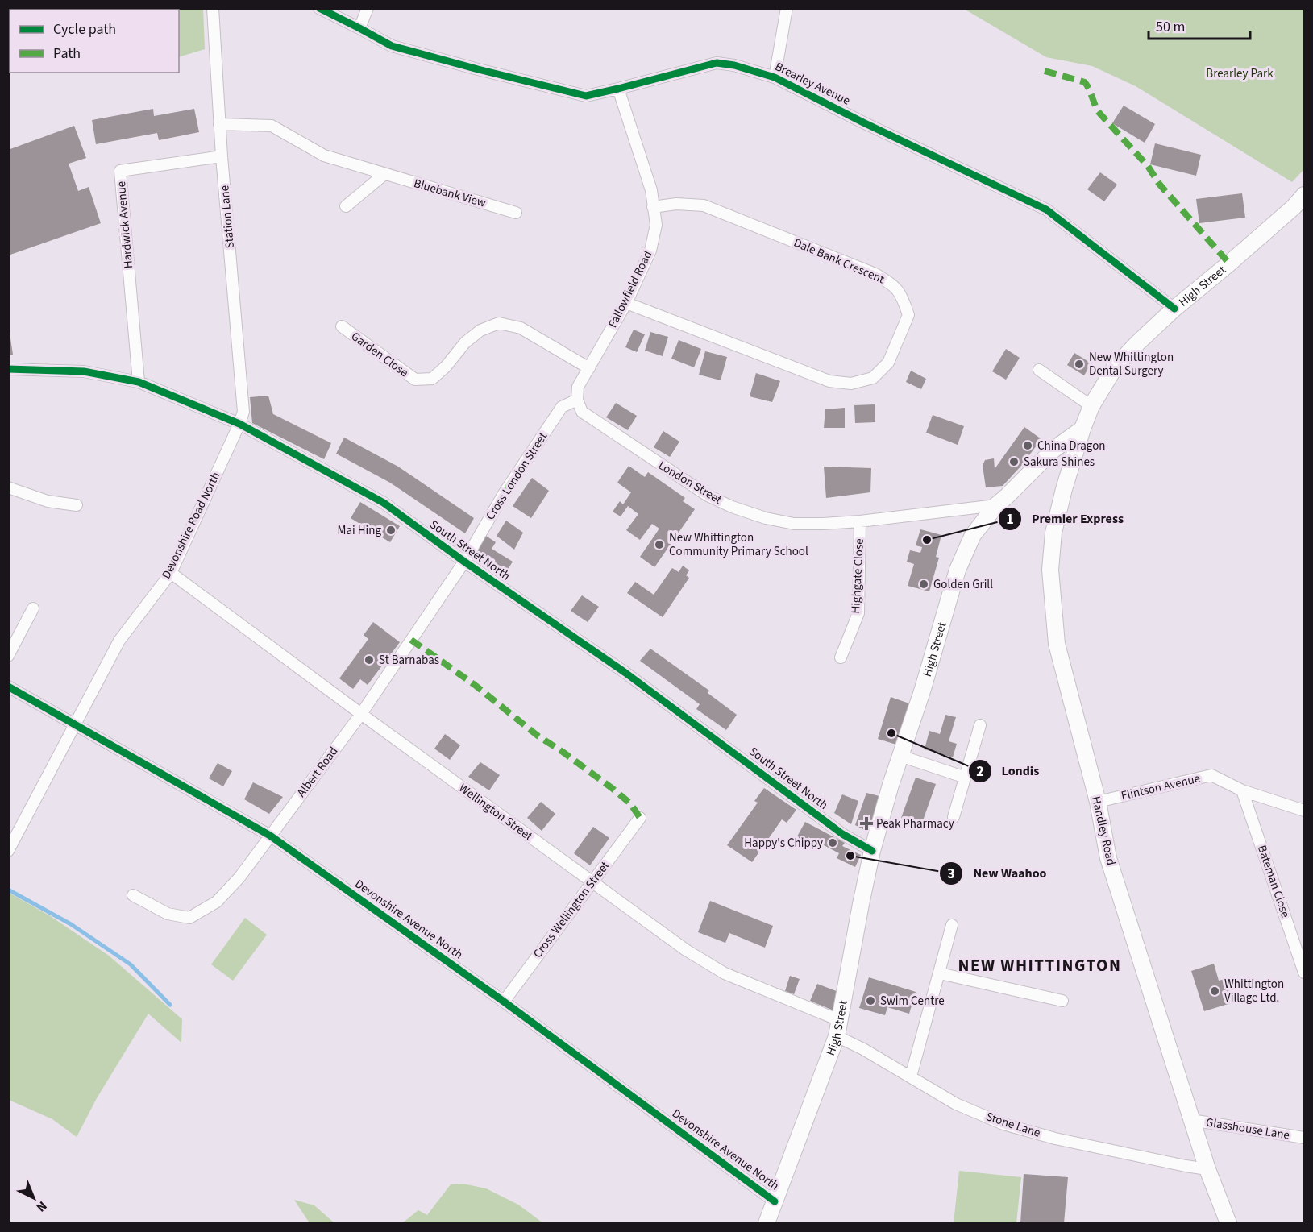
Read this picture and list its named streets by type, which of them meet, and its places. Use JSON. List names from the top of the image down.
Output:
{
  "streets": {
    "main road": ["High Street", "Handley Road"],
    "street": [
      "Brearley Avenue",
      "Bluebank View",
      "Station Lane",
      "Hardwick Avenue",
      "Dale Bank Crescent",
      "Fallowfield Road",
      "Garden Close",
      "Cross London Street",
      "London Street",
      "Devonshire Road North",
      "South Street North",
      "Highgate Close",
      "Albert Road",
      "Flintson Avenue",
      "Wellington Street",
      "Bateman Close",
      "Cross Wellington Street",
      "Devonshire Avenue North",
      "Stone Lane",
      "Glasshouse Lane"
    ]
  },
  "crossings": [
    ["Brearley Avenue", "High Street"],
    ["Brearley Avenue", "Fallowfield Road"],
    ["Bluebank View", "Station Lane"],
    ["Station Lane", "Hardwick Avenue"],
    ["Station Lane", "Devonshire Road North"],
    ["Station Lane", "South Street North"],
    ["Hardwick Avenue", "South Street North"],
    ["Dale Bank Crescent", "Fallowfield Road"],
    ["High Street", "London Street"],
    ["High Street", "South Street North"],
    ["High Street", "Wellington Street"],
    ["High Street", "Handley Road"],
    ["High Street", "Devonshire Avenue North"],
    ["High Street", "Stone Lane"],
    ["Fallowfield Road", "Garden Close"],
    ["Fallowfield Road", "Cross London Street"],
    ["Fallowfield Road", "London Street"],
    ["Cross London Street", "London Street"],
    ["Cross London Street", "South Street North"],
    ["Cross London Street", "Albert Road"],
    ["London Street", "Highgate Close"],
    ["Devonshire Road North", "South Street North"],
    ["Devonshire Road North", "Wellington Street"],
    ["Devonshire Road North", "Devonshire Avenue North"],
    ["South Street North", "Albert Road"],
    ["Albert Road", "Wellington Street"],
    ["Albert Road", "Devonshire Avenue North"],
    ["Flintson Avenue", "Handley Road"],
    ["Flintson Avenue", "Bateman Close"],
    ["Wellington Street", "Cross Wellington Street"],
    ["Handley Road", "Stone Lane"],
    ["Handley Road", "Glasshouse Lane"],
    ["Cross Wellington Street", "Devonshire Avenue North"]
  ],
  "districts": ["NEW WHITTINGTON"],
  "parks": ["Brearley Park"],
  "places": {
    "other": [
      "New Whittington Dental Surgery",
      "China Dragon",
      "Sakura Shines",
      "Mai Hing",
      "Premier Express",
      "New Whittington Community Primary School",
      "Golden Grill",
      "St Barnabas",
      "Londis",
      "Happy's Chippy",
      "New Waahoo",
      "Whittington Village Ltd.",
      "Swim Centre"
    ],
    "health": ["Peak Pharmacy"]
  },
  "legend": ["Cycle path", "Path"],
  "scale_bar": "50 m",
  "north": "bottom right"
}
